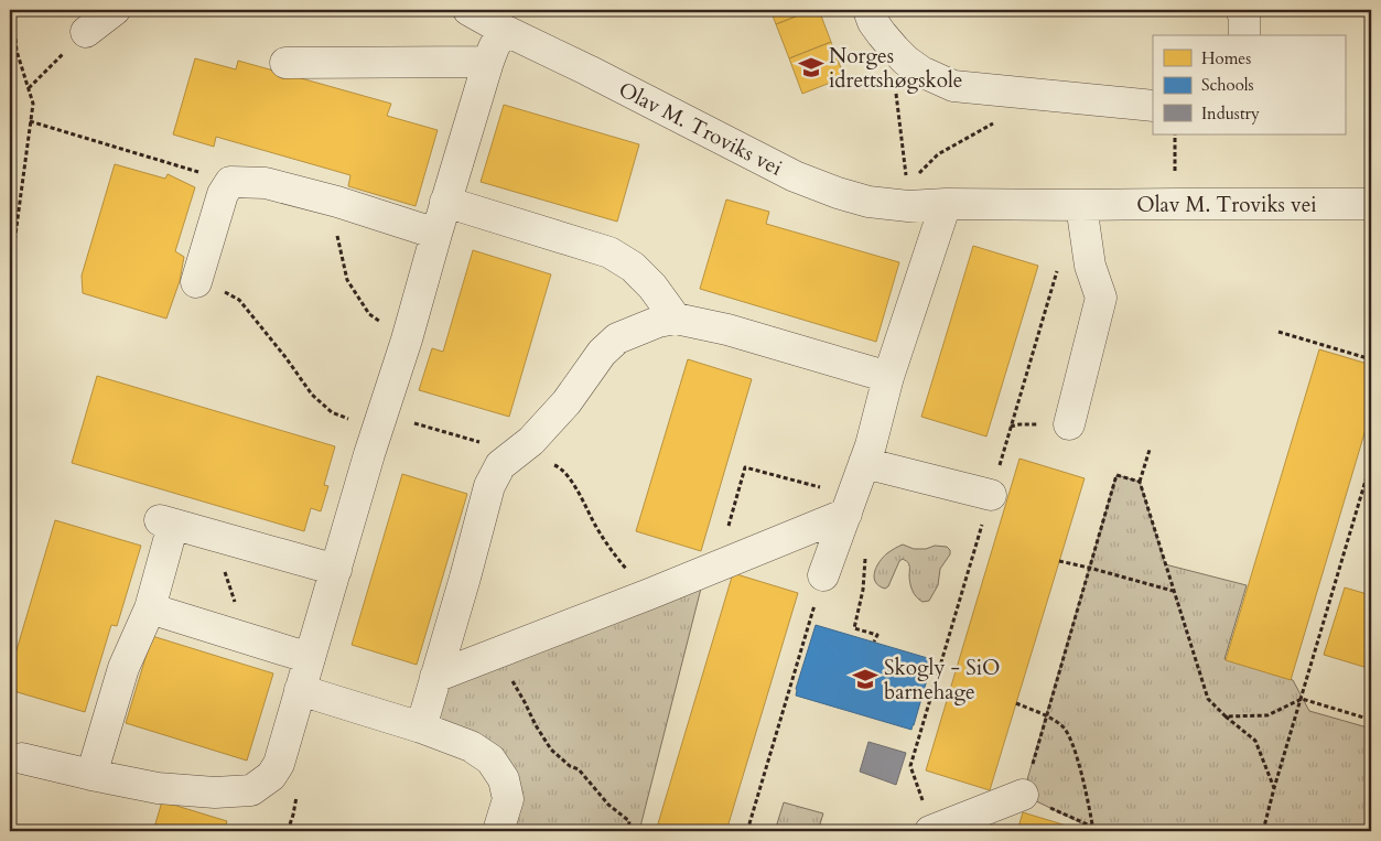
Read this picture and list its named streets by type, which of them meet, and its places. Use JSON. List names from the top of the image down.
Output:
{
  "streets": {
    "street": ["Olav M. Troviks vei"]
  },
  "places": {
    "school or university": ["Norges idrettshøgskole", "Skogly - SiO barnehage"]
  },
  "legend": ["Homes", "Schools", "Industry"]
}
